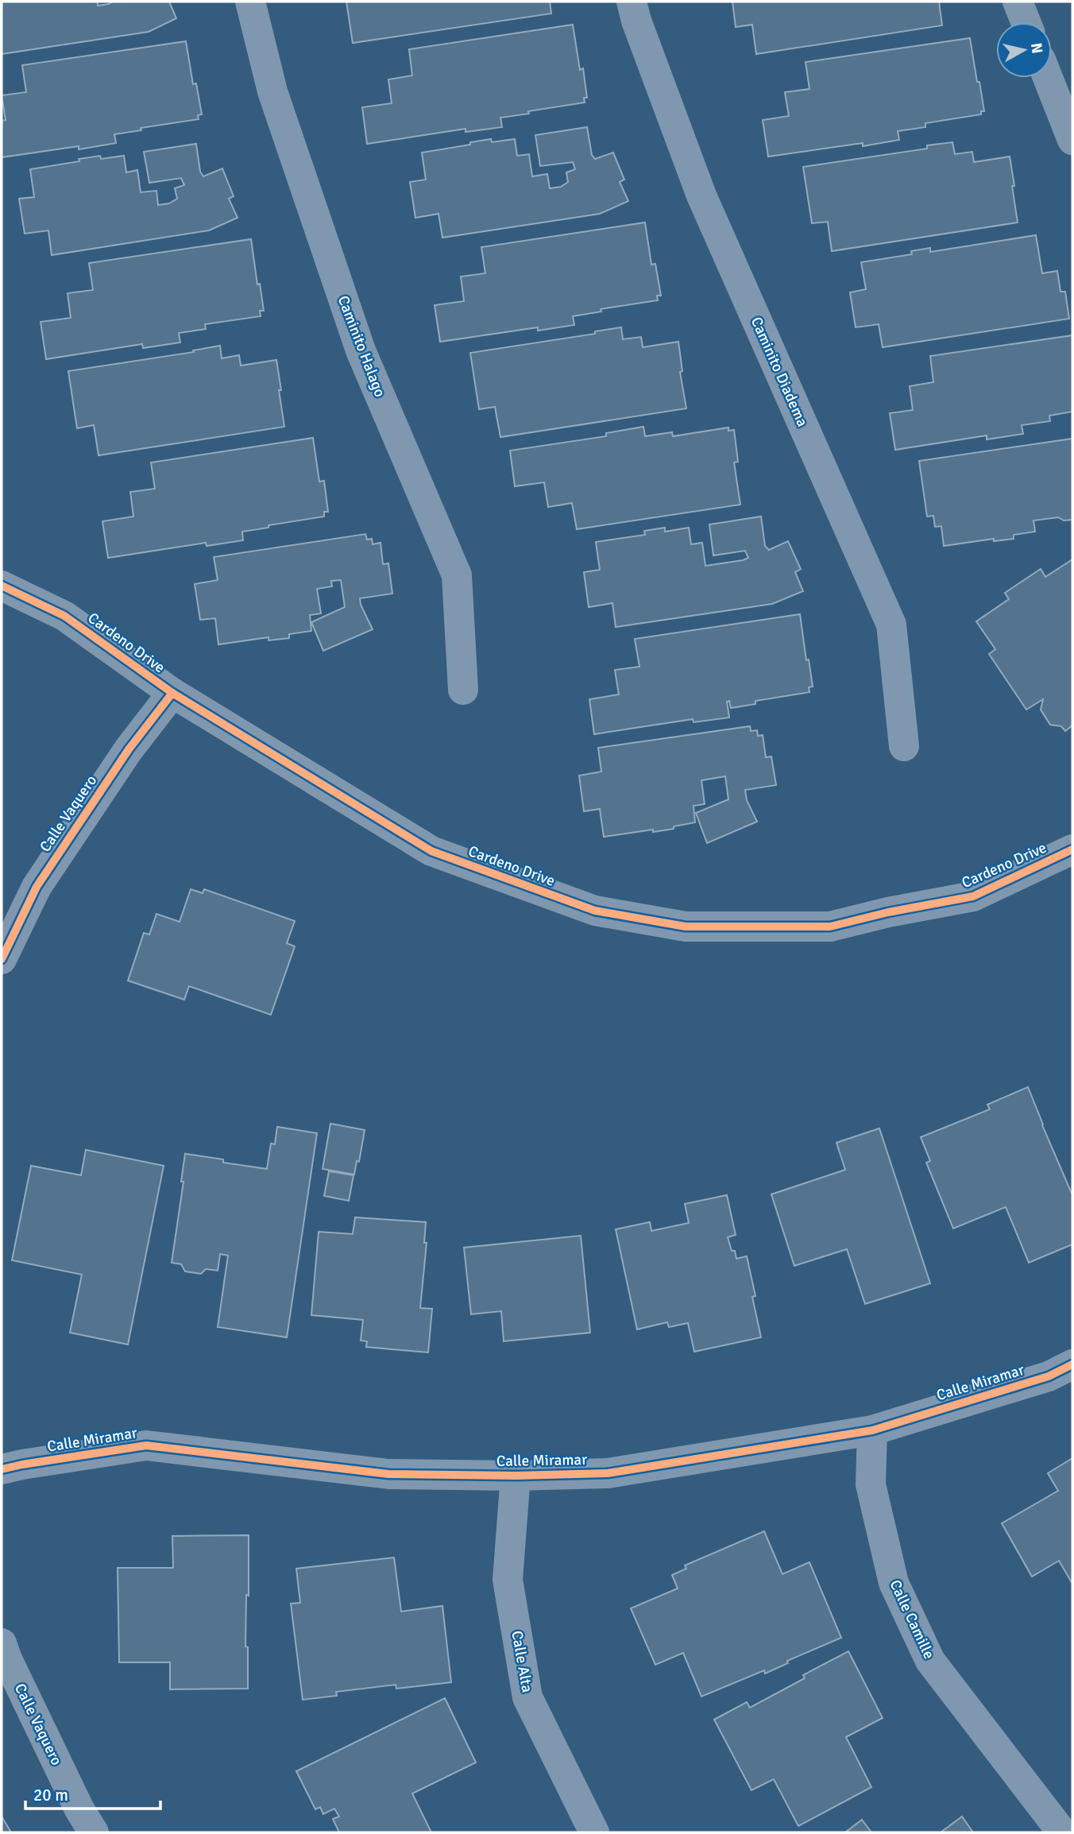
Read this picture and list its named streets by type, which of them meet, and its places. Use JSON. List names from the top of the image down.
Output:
{
  "streets": {
    "street": [
      "Caminito Halago",
      "Caminito Diadema",
      "Cardeno Drive",
      "Calle Vaquero",
      "Calle Miramar",
      "Calle Camille",
      "Calle Alta"
    ]
  },
  "crossings": [
    ["Cardeno Drive", "Calle Vaquero"],
    ["Calle Miramar", "Calle Camille"],
    ["Calle Miramar", "Calle Alta"]
  ],
  "scale_bar": "20 m",
  "north": "right"
}
